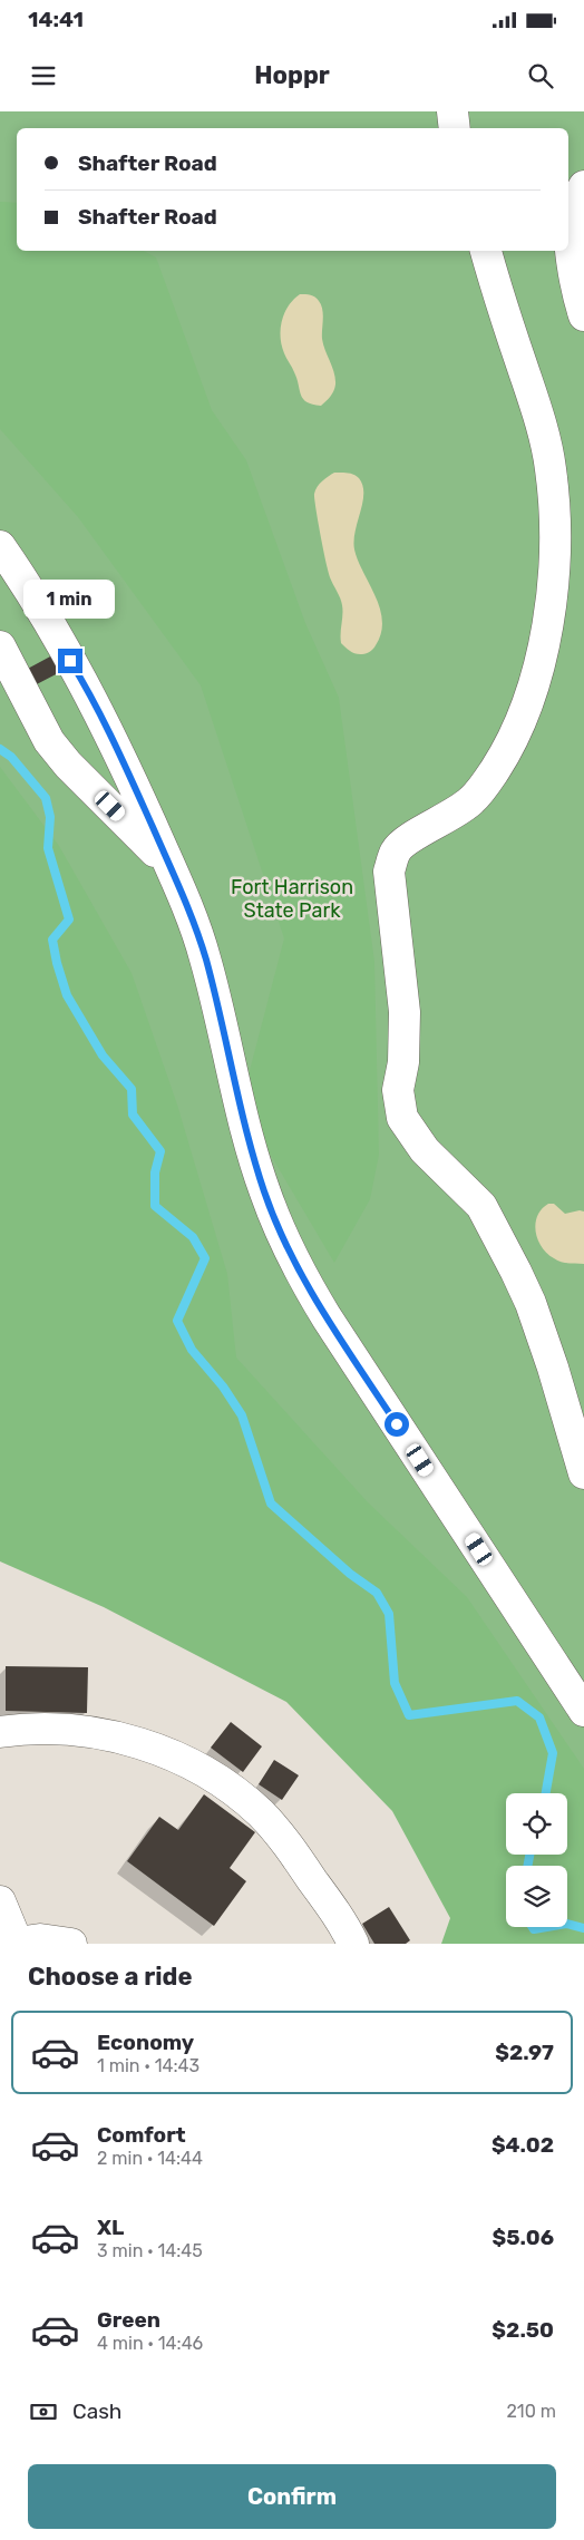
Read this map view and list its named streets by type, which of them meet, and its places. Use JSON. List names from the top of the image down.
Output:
{
  "parks": ["Fort Harrison State Park"],
  "page": {
    "status": "14:41",
    "header": "Hoppr",
    "banner": ["Shafter Road", "Shafter Road"],
    "bubble": "1 min",
    "heading": "Choose a ride",
    "list": [
      {
        "name": "Economy",
        "note": "1 min · 14:43",
        "value": "$2.97"
      },
      {
        "name": "Comfort",
        "note": "2 min · 14:44",
        "value": "$4.02"
      },
      {
        "name": "XL",
        "note": "3 min · 14:45",
        "value": "$5.06"
      },
      {
        "name": "Green",
        "note": "4 min · 14:46",
        "value": "$2.50"
      }
    ],
    "pay": ["Cash", "210 m"],
    "buttons": "Confirm"
  }
}
